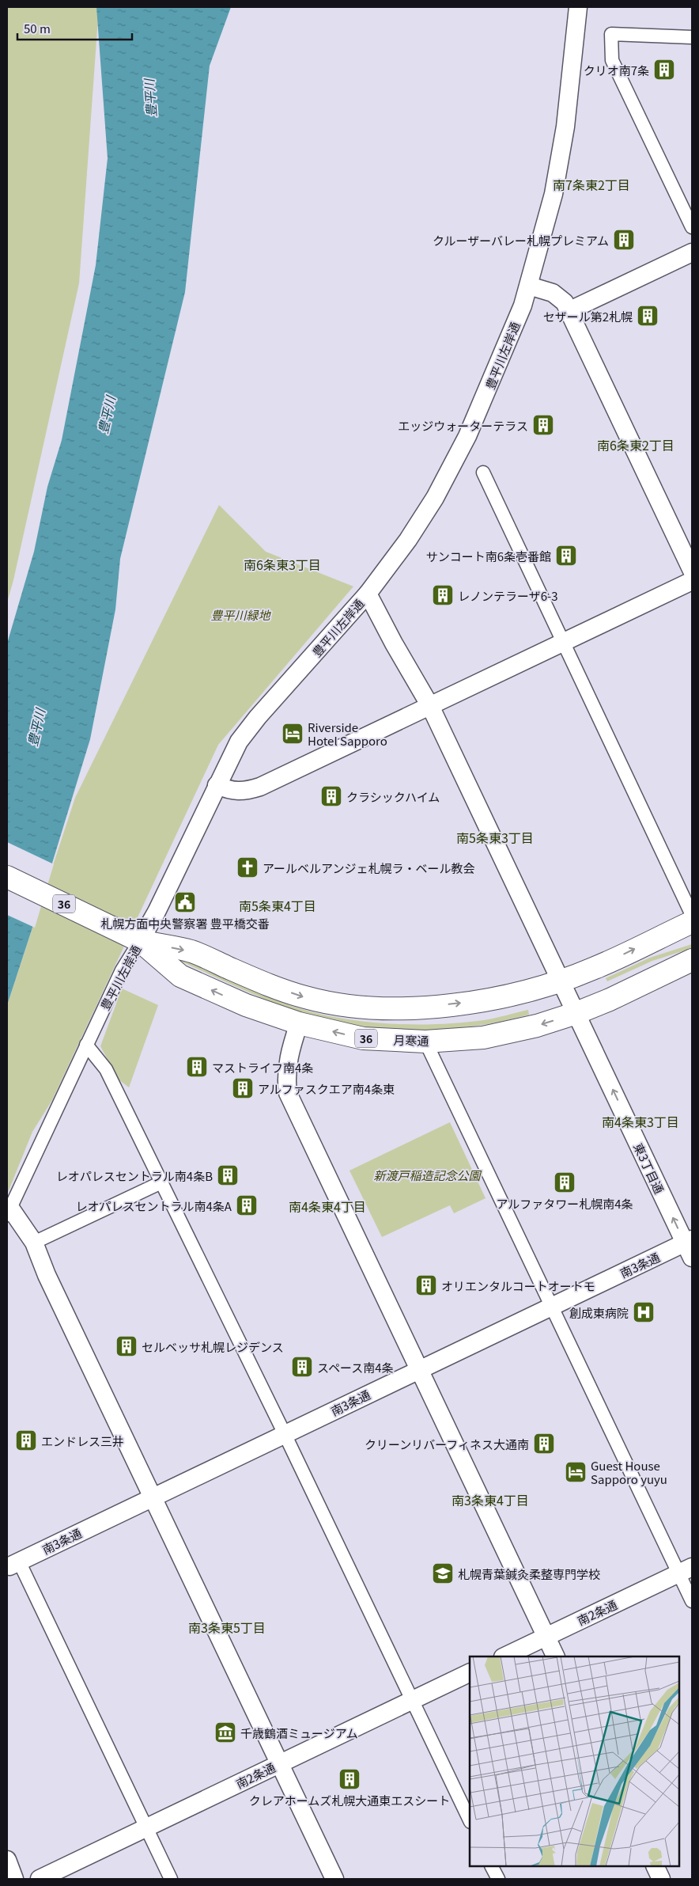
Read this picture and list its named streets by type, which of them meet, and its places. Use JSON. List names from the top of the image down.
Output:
{
  "streets": {
    "highway": ["36", "月寒通"],
    "street": [
      "豊平川左岸通",
      "東3丁目通",
      "南3条通",
      "南2条通"
    ]
  },
  "crossings": [
    ["豊平川左岸通", "月寒通"],
    ["豊平川左岸通", "東3丁目通"],
    ["月寒通", "東3丁目通"],
    ["東3丁目通", "南3条通"]
  ],
  "districts": [
    "南7条東2丁目",
    "南6条東2丁目",
    "南6条東3丁目",
    "南5条東3丁目",
    "南5条東4丁目",
    "南4条東3丁目",
    "南4条東4丁目",
    "南3条東4丁目",
    "南3条東5丁目"
  ],
  "water": ["豊平川"],
  "parks": ["豊平川緑地", "新渡戸稲造記念公園"],
  "places": {
    "building": [
      "クリオ南7条",
      "クルーザーバレー札幌プレミアム",
      "セザール第2札幌",
      "エッジウォーターテラス",
      "サンコート南6条壱番館",
      "レノンテラーザ6-3",
      "クラシックハイム",
      "マストライフ南4条",
      "アルファスクエア南4条東",
      "レオパレスセントラル南4条B",
      "アルファタワー札幌南4条",
      "レオパレスセントラル南4条A",
      "オリエンタルコートオートモ",
      "セルベッサ札幌レジデンス",
      "スペース南4条",
      "エンドレス三井",
      "クリーンリバーフィネス大通南",
      "クレアホームズ札幌大通東エスシート"
    ],
    "hotel": ["Riverside Hotel Sapporo", "Guest House Sapporo yuyu"],
    "church": ["アールベルアンジェ札幌ラ・ベール教会"],
    "public building": ["札幌方面中央警察署 豊平橋交番"],
    "hospital": ["創成東病院"],
    "school or university": ["札幌青葉鍼灸柔整専門学校"],
    "museum": ["千歳鶴酒ミュージアム"]
  },
  "scale_bar": "50 m"
}
